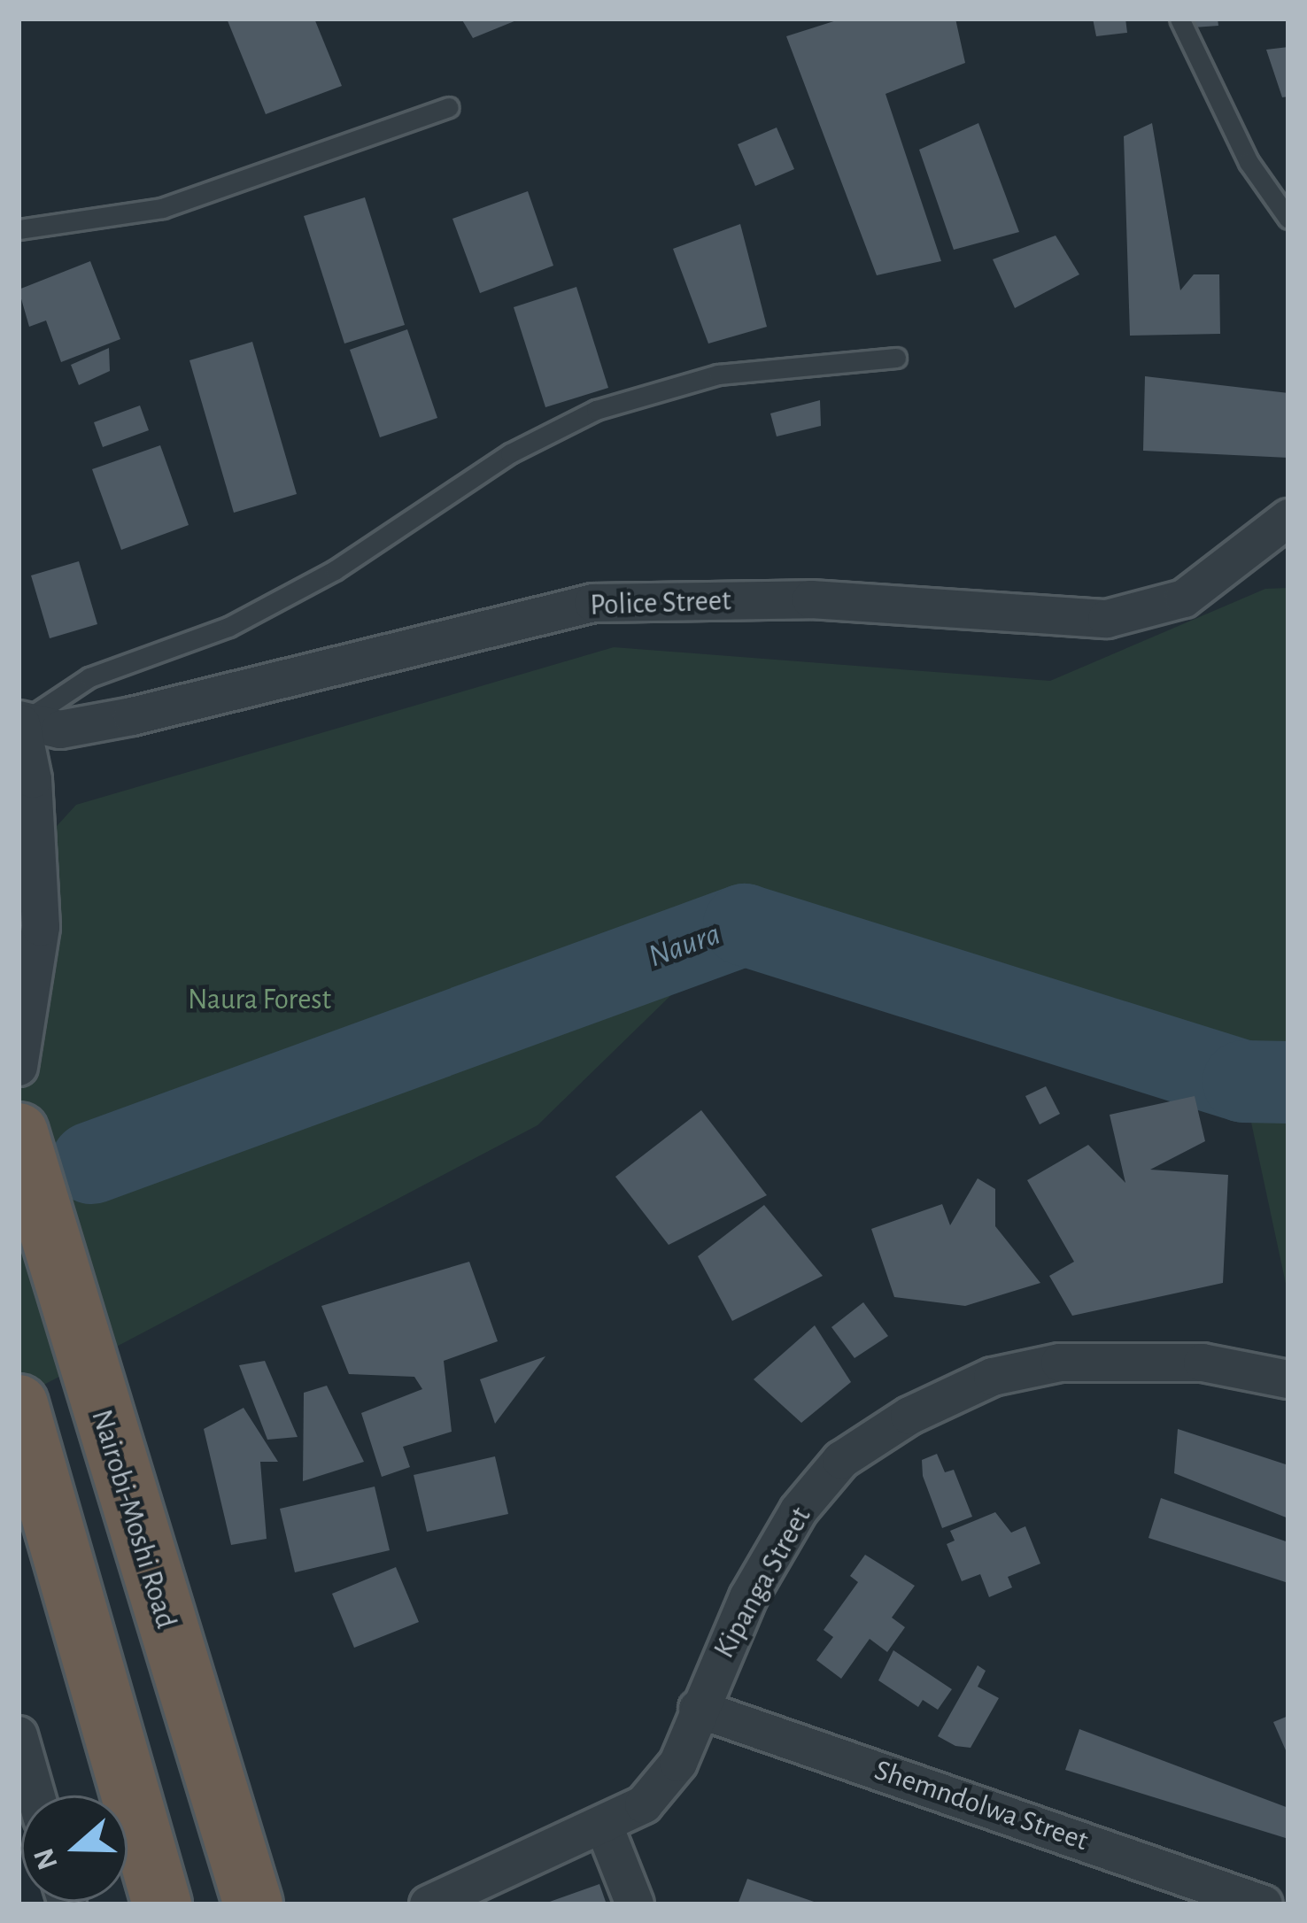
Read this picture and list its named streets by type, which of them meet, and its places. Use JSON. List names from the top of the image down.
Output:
{
  "streets": {
    "highway": ["Nairobi-Moshi Road"],
    "street": ["Police Street", "Kipanga Street", "Shemndolwa Street"]
  },
  "crossings": [
    ["Kipanga Street", "Shemndolwa Street"]
  ],
  "water": ["Naura"],
  "parks": ["Naura Forest"],
  "north": "left"
}
